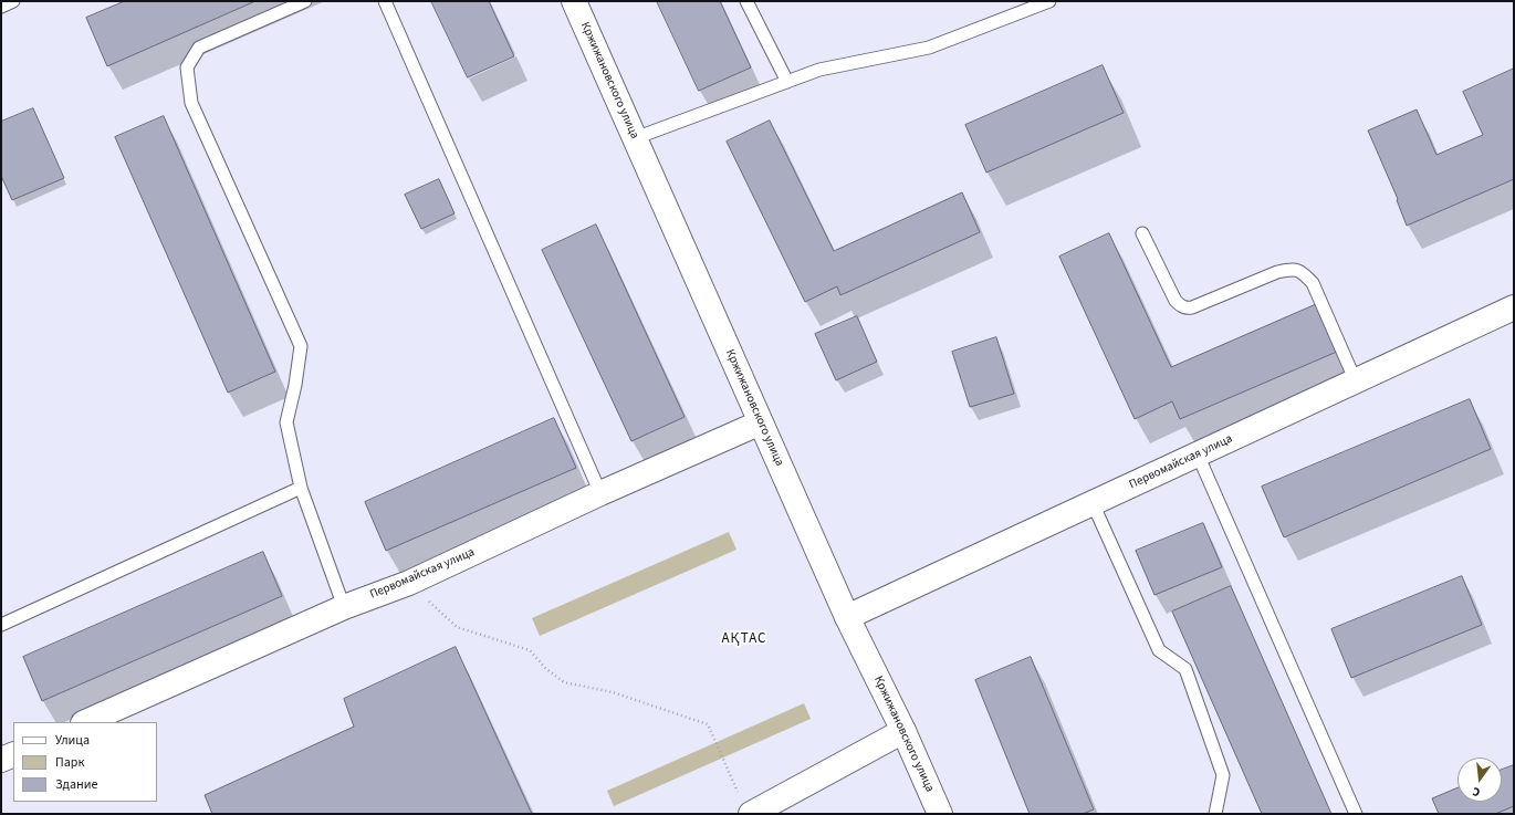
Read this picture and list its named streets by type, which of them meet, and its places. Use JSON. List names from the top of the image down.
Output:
{
  "streets": {
    "street": ["Кржижановского улица", "Первомайская улица"]
  },
  "crossings": [
    ["Кржижановского улица", "Первомайская улица"]
  ],
  "districts": ["АҚТАС"],
  "legend": ["Улица", "Парк", "Здание"],
  "north": "bottom"
}
